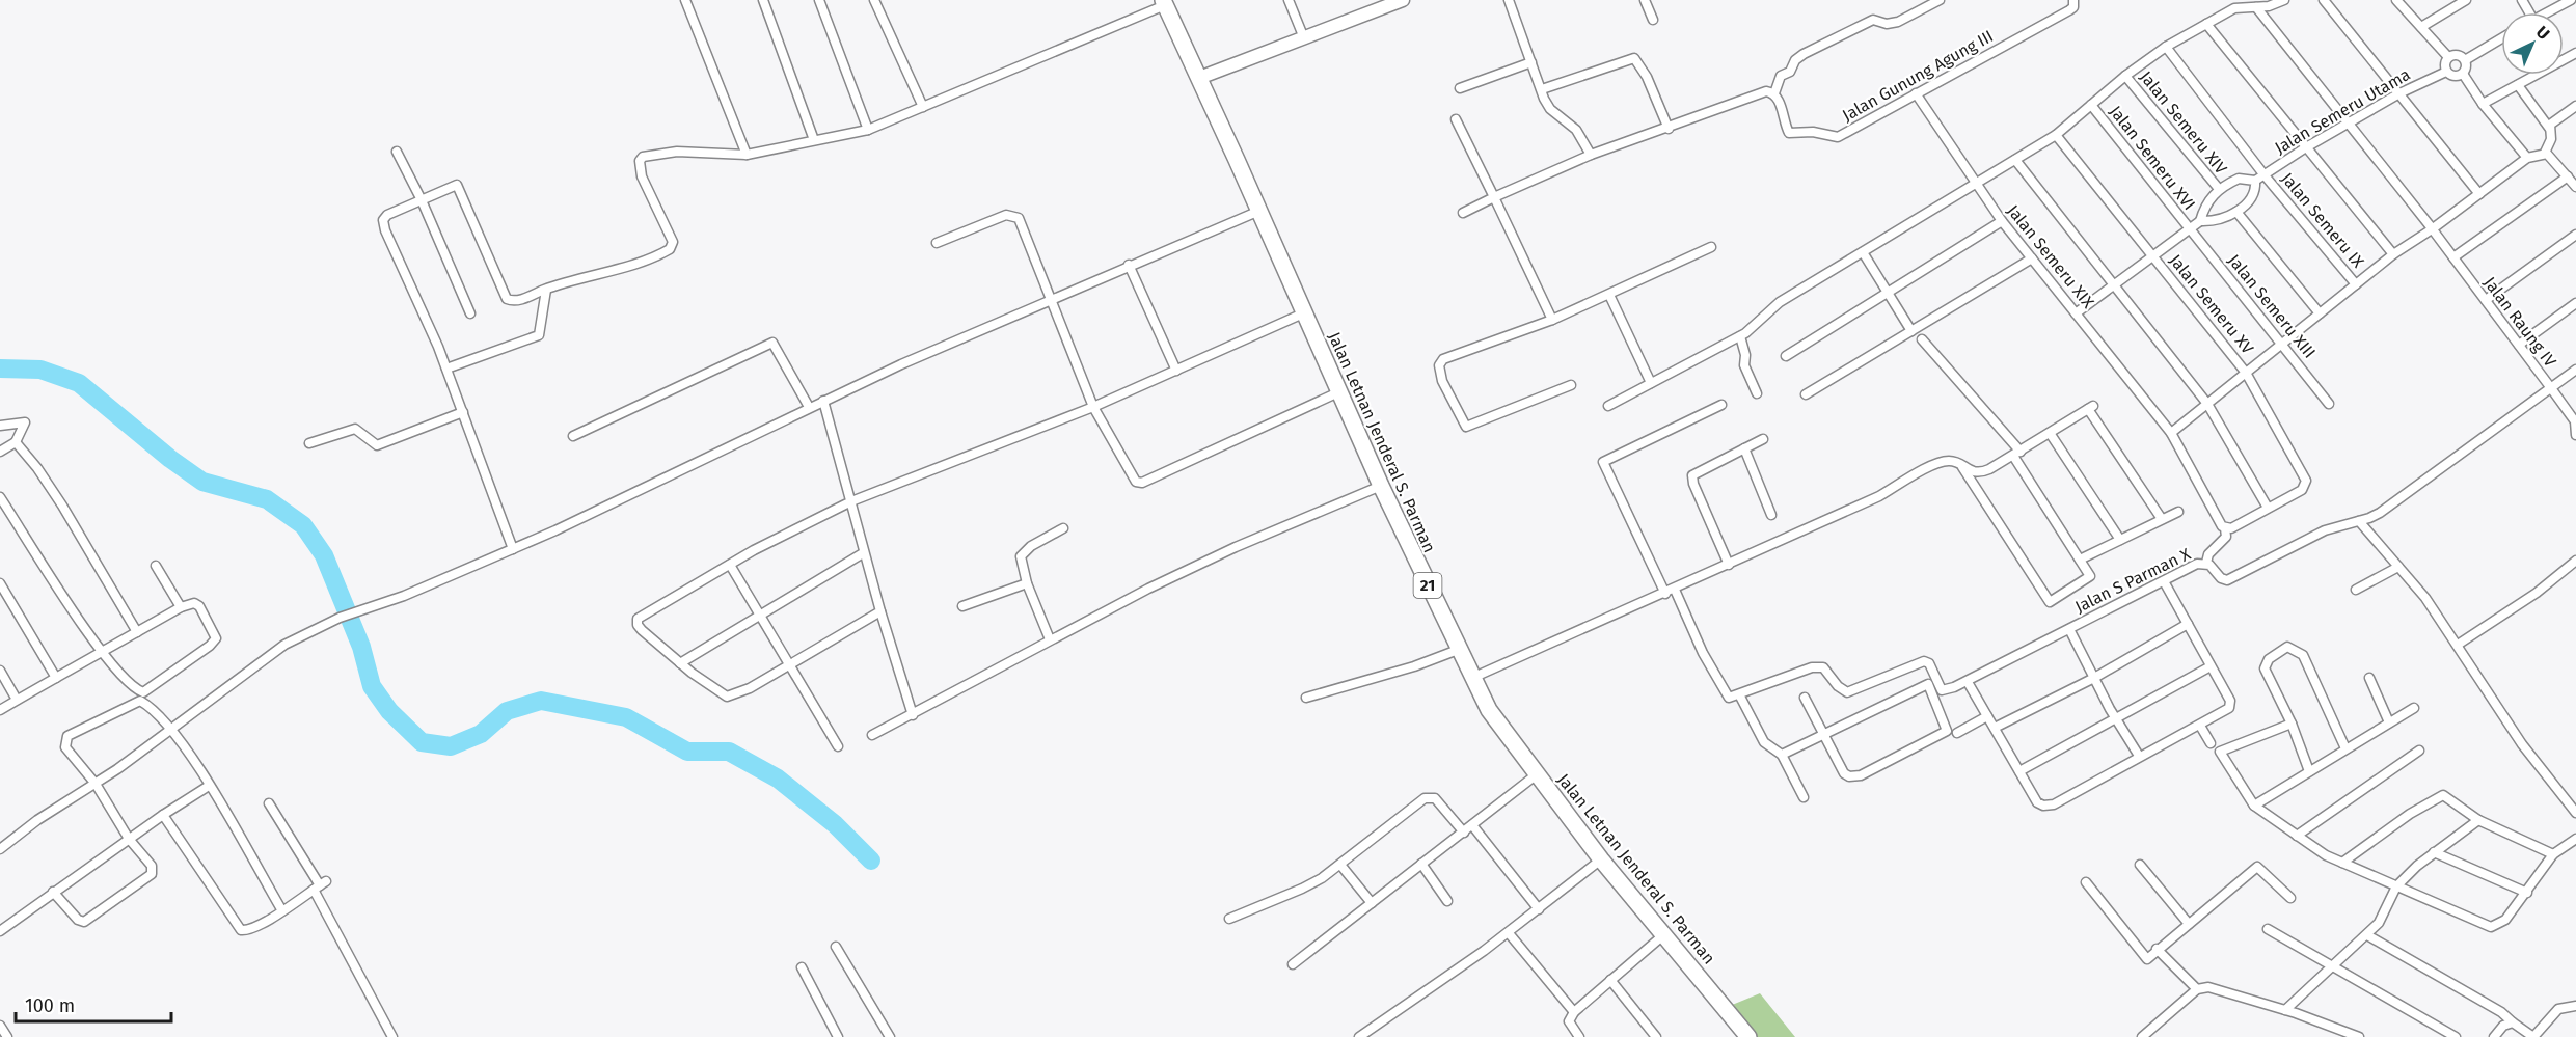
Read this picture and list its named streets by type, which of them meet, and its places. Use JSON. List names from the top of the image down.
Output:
{
  "streets": {
    "highway": ["Jalan Letnan Jenderal S. Parman", "21"],
    "street": [
      "Jalan Gunung Agung III",
      "Jalan Semeru Utama",
      "Jalan Semeru XIV",
      "Jalan Semeru XVI",
      "Jalan Semeru IX",
      "Jalan Semeru XIX",
      "Jalan Semeru XV",
      "Jalan Semeru XIII",
      "Jalan Raung IV",
      "Jalan S Parman X"
    ]
  },
  "crossings": [
    ["Jalan Gunung Agung III", "Jalan Semeru XIX"],
    ["Jalan Semeru Utama", "Jalan Semeru IX"],
    ["Jalan Semeru Utama", "Jalan Raung IV"],
    ["Jalan Semeru XVI", "Jalan Semeru XIII"],
    ["Jalan Raung IV", "Jalan S Parman X"],
    ["Jalan Letnan Jenderal S. Parman", "21"]
  ],
  "scale_bar": "100 m",
  "north": "top right"
}
